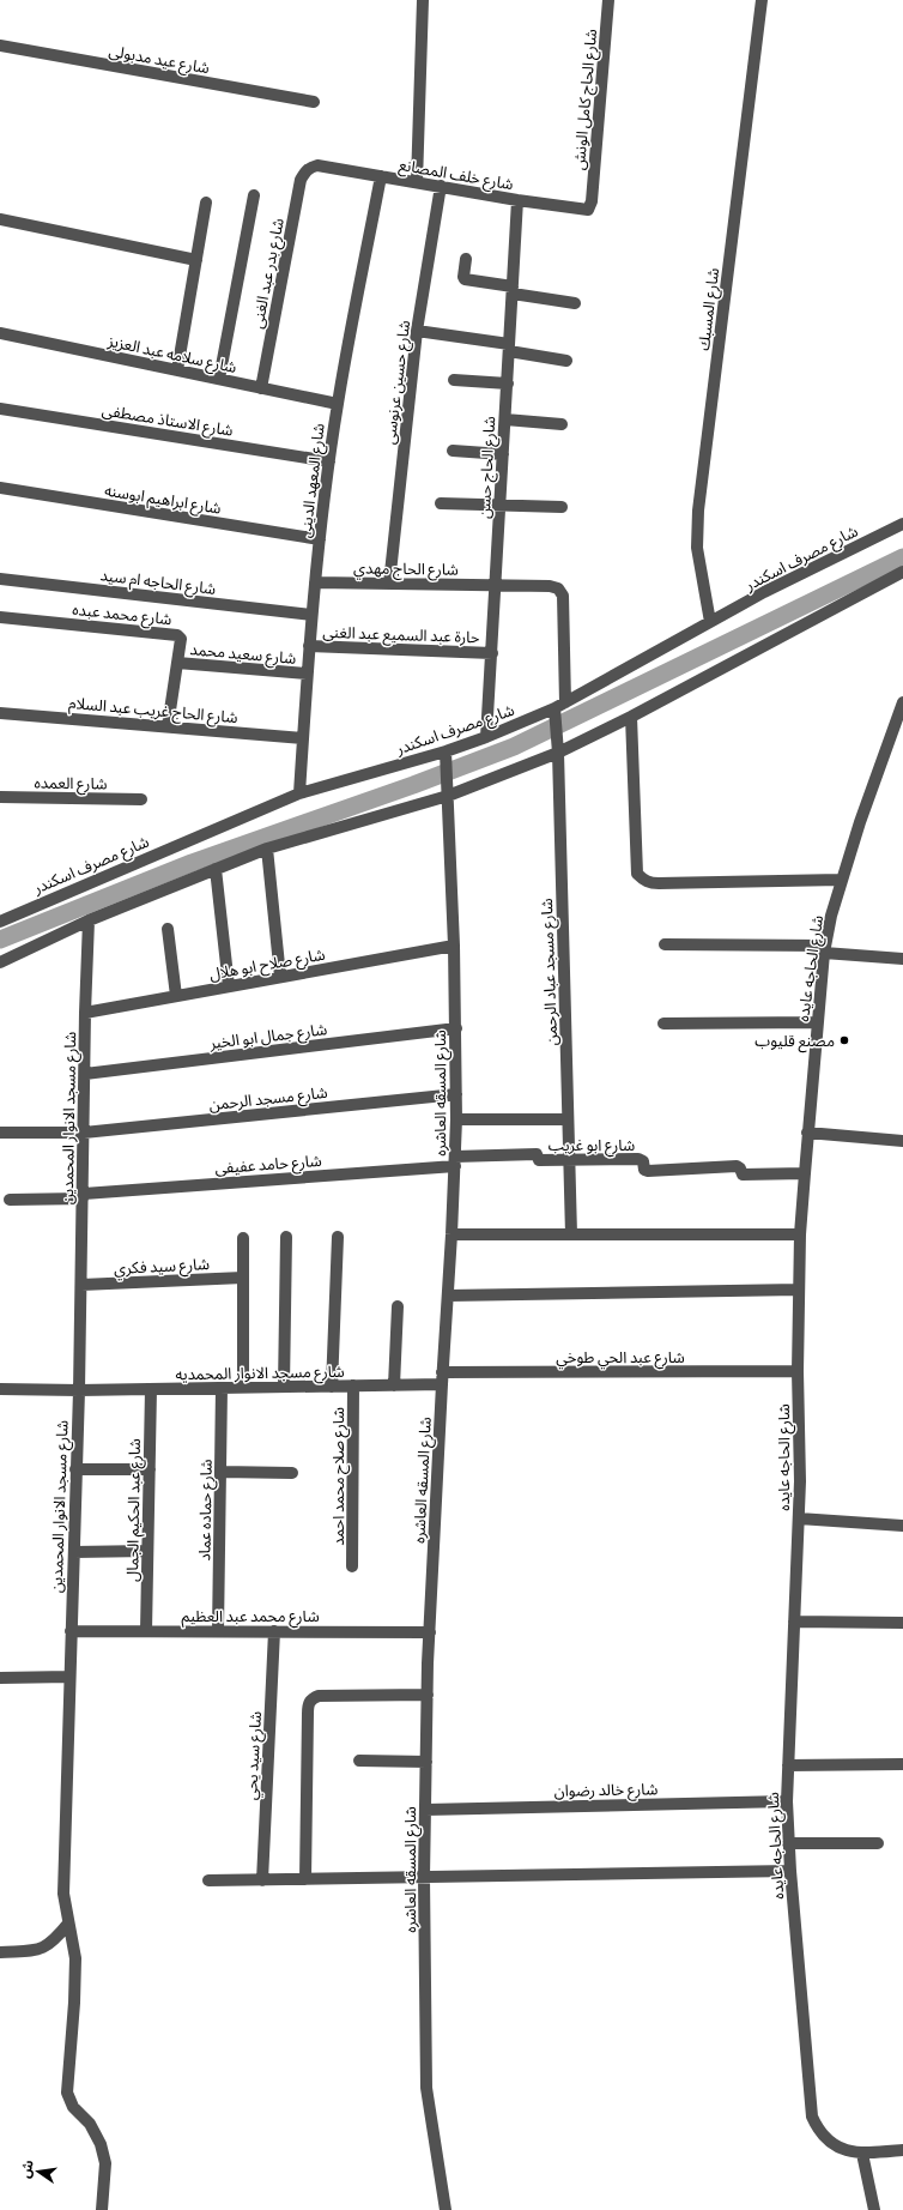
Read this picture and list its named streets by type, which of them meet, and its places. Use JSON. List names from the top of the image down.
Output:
{
  "streets": {
    "street": [
      "شارع عيد مدبولى",
      "شارع الحاج كامل الونش",
      "شارع خلف المصانع",
      "شارع بدر عبد الغنى",
      "شارع المسبك",
      "شارع سلامه عبد العزيز",
      "شارع حسين عرنوسى",
      "شارع الاستاذ مصطفى",
      "شارع الحاج حسن",
      "شارع المعهد الدينى",
      "شارع ابراهيم ابوسنه",
      "شارع مصرف اسكندر",
      "شارع الحاج مهدي",
      "شارع الحاجه ام سيد",
      "شارع محمد عبده",
      "حارة عبد السميع عبد الغنى",
      "شارع سعيد محمد",
      "شارع الحاج غريب عبد السلام",
      "شارع العمده",
      "شارع صلاح ابو هلال",
      "شارع الحاجه عايده",
      "شارع مسجد عباد الرحمن",
      "شارع جمال ابو الخير",
      "شارع المسقه العاشره",
      "شارع مسجد الرحمن",
      "شارع مسجد الانوار المحمدين",
      "شارع ابو غريب",
      "شارع حامد عفيفى",
      "شارع سيد فكري",
      "شارع عبد الحي طوخي",
      "شارع مسجد الانوار المحمديه",
      "شارع صلاح محمد احمد",
      "شارع عبد الحكيم الجمال",
      "شارع حماده عماد",
      "شارع محمد عبد العظيم",
      "شارع سيد يحي",
      "شارع خالد رضوان"
    ]
  },
  "crossings": [
    ["شارع الحاج كامل الونش", "شارع خلف المصانع"],
    ["شارع خلف المصانع", "شارع بدر عبد الغنى"],
    ["شارع خلف المصانع", "شارع حسين عرنوسى"],
    ["شارع خلف المصانع", "شارع الحاج حسن"],
    ["شارع خلف المصانع", "شارع المعهد الدينى"],
    ["شارع بدر عبد الغنى", "شارع سلامه عبد العزيز"],
    ["شارع المسبك", "شارع مصرف اسكندر"],
    ["شارع سلامه عبد العزيز", "شارع المعهد الدينى"],
    ["شارع حسين عرنوسى", "شارع الحاج مهدي"],
    ["شارع الاستاذ مصطفى", "شارع المعهد الدينى"],
    ["شارع الحاج حسن", "شارع مصرف اسكندر"],
    ["شارع الحاج حسن", "شارع الحاج مهدي"],
    ["شارع الحاج حسن", "حارة عبد السميع عبد الغنى"],
    ["شارع المعهد الدينى", "شارع ابراهيم ابوسنه"],
    ["شارع المعهد الدينى", "شارع مصرف اسكندر"],
    ["شارع المعهد الدينى", "شارع الحاج مهدي"],
    ["شارع المعهد الدينى", "شارع الحاجه ام سيد"],
    ["شارع المعهد الدينى", "حارة عبد السميع عبد الغنى"],
    ["شارع المعهد الدينى", "شارع سعيد محمد"],
    ["شارع المعهد الدينى", "شارع الحاج غريب عبد السلام"],
    ["شارع مصرف اسكندر", "شارع الحاج مهدي"],
    ["شارع مصرف اسكندر", "شارع مسجد عباد الرحمن"],
    ["شارع مصرف اسكندر", "شارع المسقه العاشره"],
    ["شارع الحاج مهدي", "شارع مسجد عباد الرحمن"],
    ["شارع محمد عبده", "شارع سعيد محمد"],
    ["شارع محمد عبده", "شارع الحاج غريب عبد السلام"],
    ["شارع صلاح ابو هلال", "شارع المسقه العاشره"],
    ["شارع صلاح ابو هلال", "شارع مسجد الانوار المحمدين"],
    ["شارع الحاجه عايده", "شارع ابو غريب"],
    ["شارع الحاجه عايده", "شارع عبد الحي طوخي"],
    ["شارع الحاجه عايده", "شارع خالد رضوان"],
    ["شارع مسجد عباد الرحمن", "شارع ابو غريب"],
    ["شارع جمال ابو الخير", "شارع المسقه العاشره"],
    ["شارع جمال ابو الخير", "شارع مسجد الانوار المحمدين"],
    ["شارع المسقه العاشره", "شارع مسجد الرحمن"],
    ["شارع المسقه العاشره", "شارع ابو غريب"],
    ["شارع المسقه العاشره", "شارع حامد عفيفى"],
    ["شارع المسقه العاشره", "شارع عبد الحي طوخي"],
    ["شارع المسقه العاشره", "شارع مسجد الانوار المحمديه"],
    ["شارع المسقه العاشره", "شارع محمد عبد العظيم"],
    ["شارع المسقه العاشره", "شارع خالد رضوان"],
    ["شارع مسجد الرحمن", "شارع مسجد الانوار المحمدين"],
    ["شارع مسجد الانوار المحمدين", "شارع حامد عفيفى"],
    ["شارع مسجد الانوار المحمدين", "شارع سيد فكري"],
    ["شارع مسجد الانوار المحمدين", "شارع مسجد الانوار المحمديه"],
    ["شارع مسجد الانوار المحمدين", "شارع محمد عبد العظيم"],
    ["شارع ابو غريب", "شارع حامد عفيفى"],
    ["شارع عبد الحي طوخي", "شارع مسجد الانوار المحمديه"],
    ["شارع مسجد الانوار المحمديه", "شارع صلاح محمد احمد"],
    ["شارع مسجد الانوار المحمديه", "شارع عبد الحكيم الجمال"],
    ["شارع مسجد الانوار المحمديه", "شارع حماده عماد"],
    ["شارع عبد الحكيم الجمال", "شارع محمد عبد العظيم"],
    ["شارع حماده عماد", "شارع محمد عبد العظيم"],
    ["شارع محمد عبد العظيم", "شارع سيد يحي"]
  ],
  "places": ["مصنع قليوب"],
  "north": "left"
}
